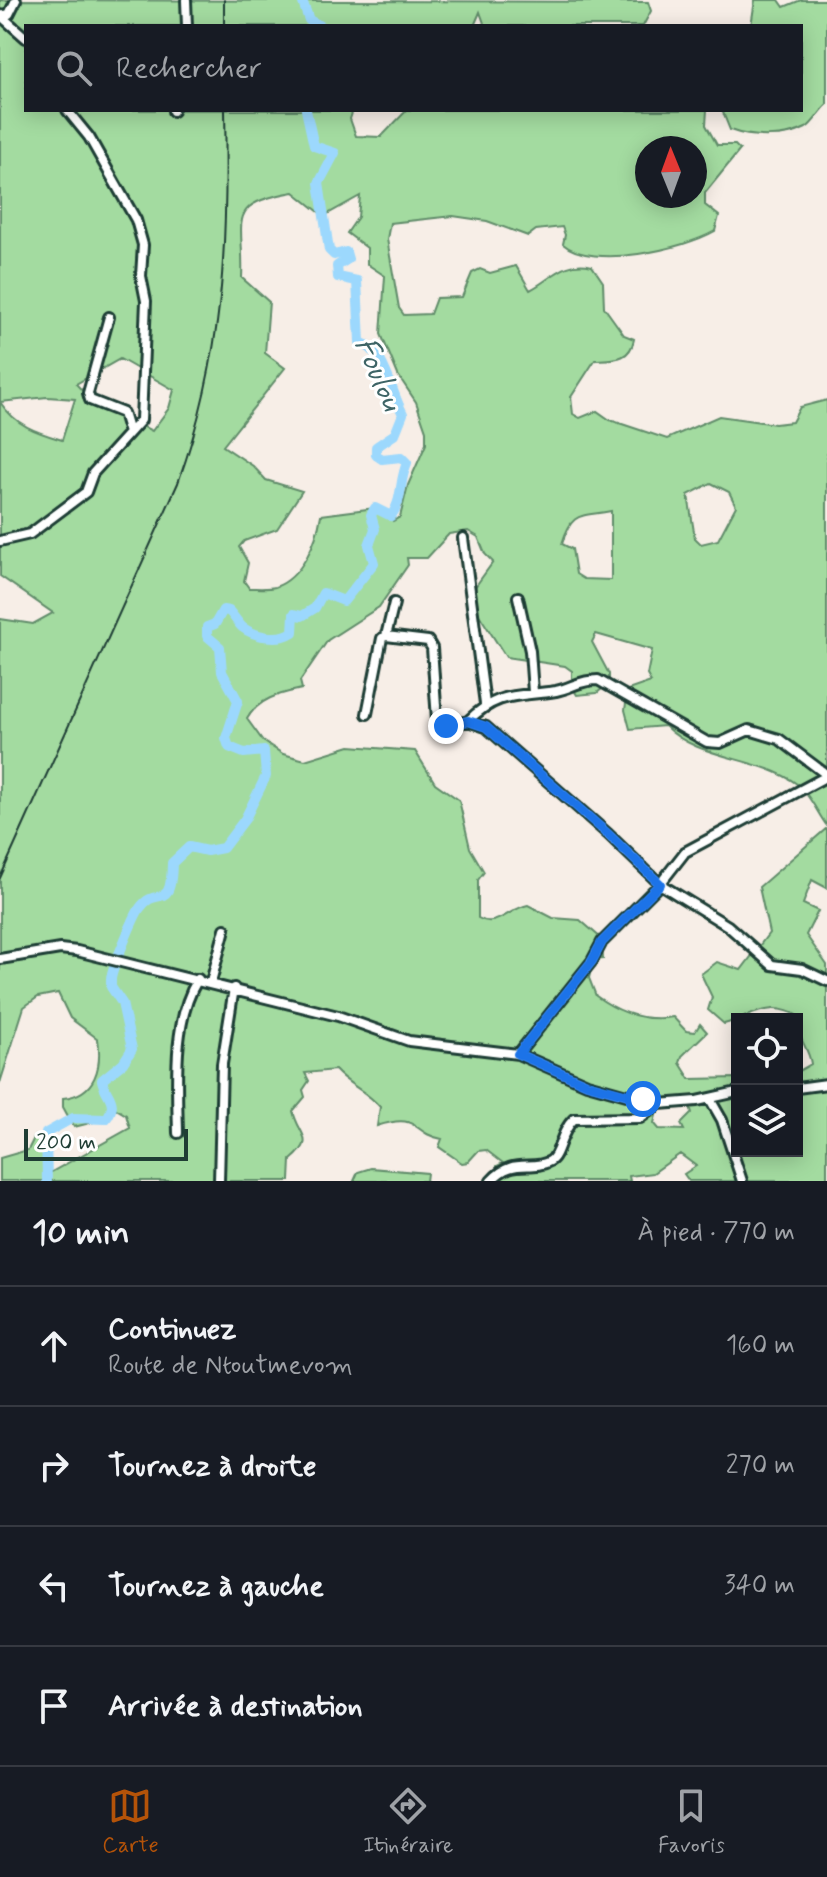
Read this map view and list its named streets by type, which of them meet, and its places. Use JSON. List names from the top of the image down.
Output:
{
  "water": ["Foulou"],
  "scale_bar": "200 m",
  "north": "top",
  "page": {
    "search": "Rechercher",
    "scale": "200 m",
    "heading": ["10 min", "À pied · 770 m"],
    "list": [
      ["Continuez", "Route de Ntoutmevom", "160 m"],
      ["Tournez à droite", "270 m"],
      ["Tournez à gauche", "340 m"],
      "Arrivée à destination"
    ],
    "nav": ["Carte", "Itinéraire", "Favoris"]
  }
}
